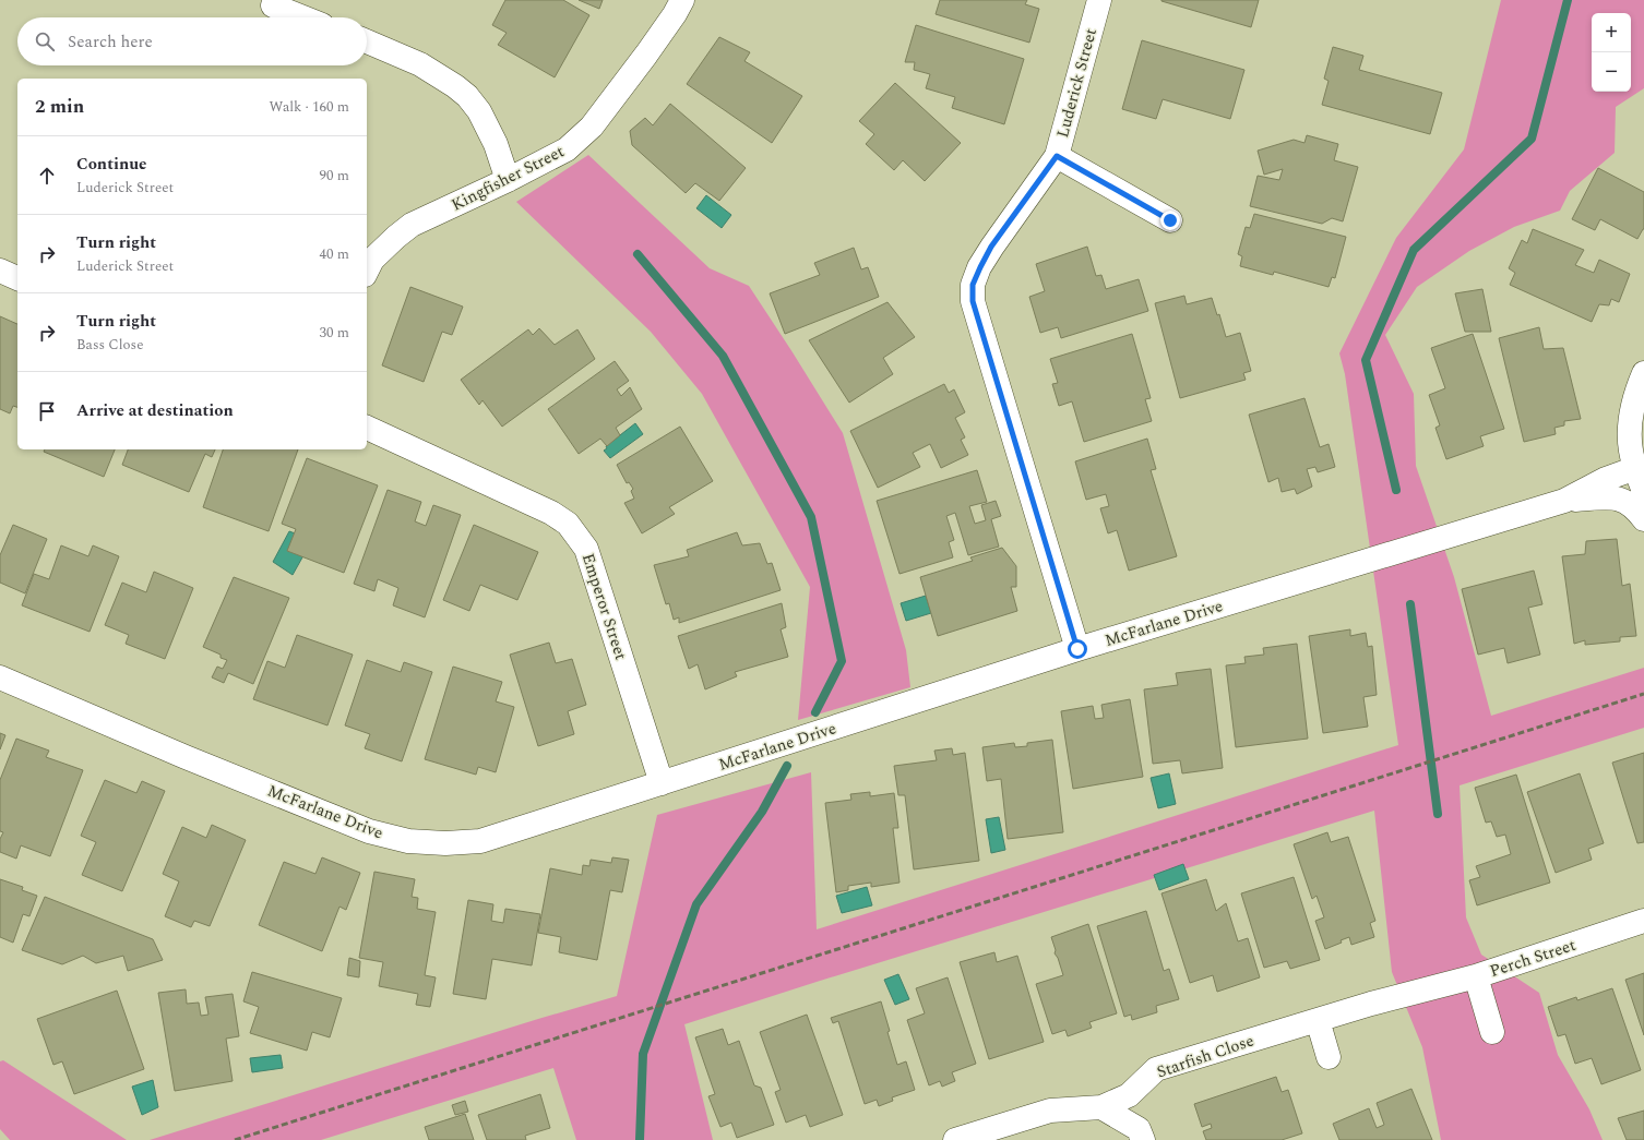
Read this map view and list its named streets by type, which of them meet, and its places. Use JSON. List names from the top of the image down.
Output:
{
  "streets": {
    "street": [
      "Luderick Street",
      "Kingfisher Street",
      "Emperor Street",
      "McFarlane Drive",
      "Perch Street",
      "Starfish Close"
    ]
  },
  "crossings": [
    ["Luderick Street", "McFarlane Drive"],
    ["Emperor Street", "McFarlane Drive"],
    ["Perch Street", "Starfish Close"]
  ],
  "page": {
    "map_buttons": ["+", "−"],
    "search": "Search here",
    "heading": ["2 min", "Walk · 160 m"],
    "list": [
      ["Continue", "Luderick Street", "90 m"],
      ["Turn right", "Luderick Street", "40 m"],
      ["Turn right", "Bass Close", "30 m"],
      "Arrive at destination"
    ]
  }
}
